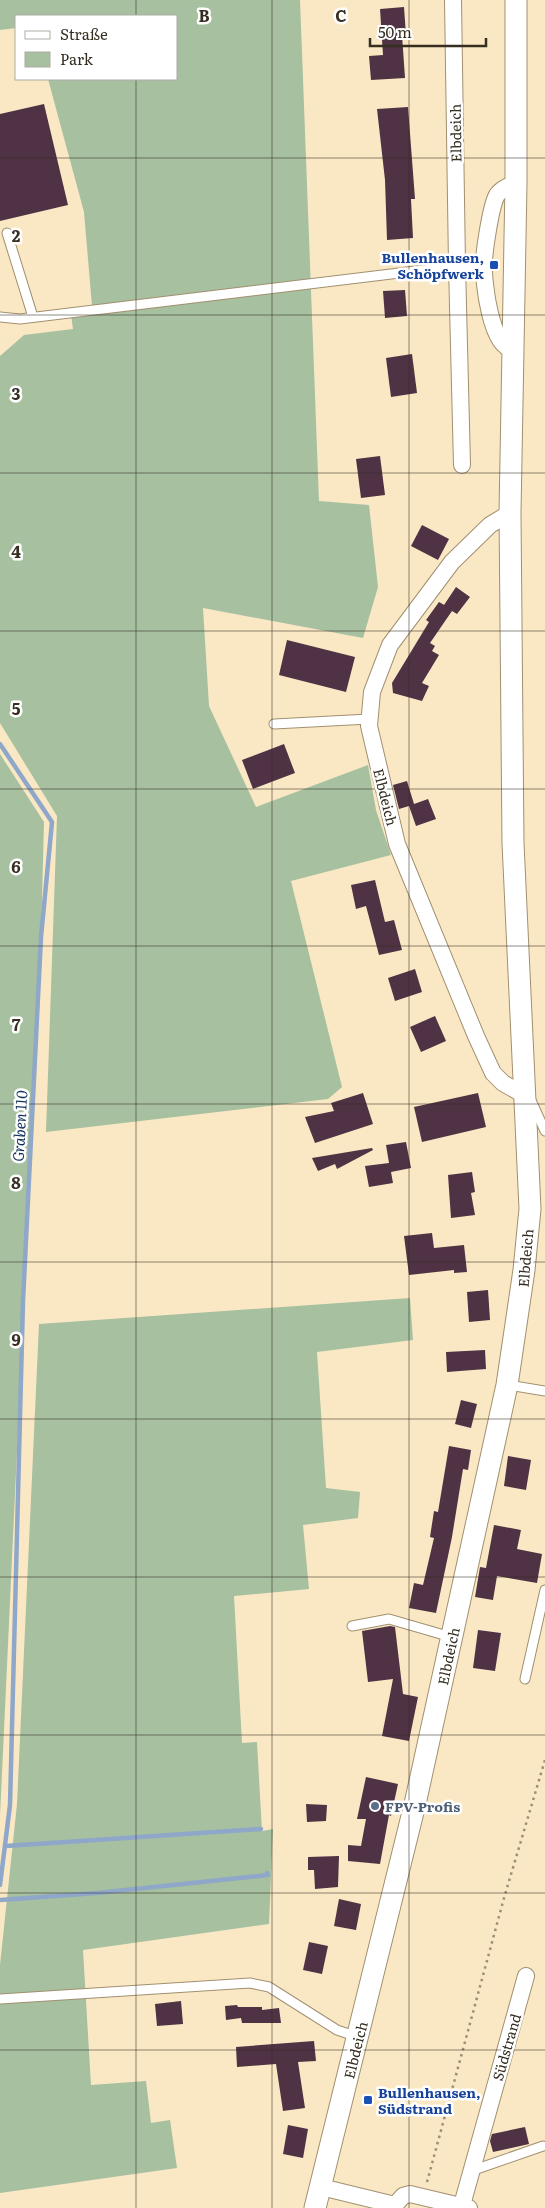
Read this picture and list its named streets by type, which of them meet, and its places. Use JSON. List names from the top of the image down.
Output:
{
  "streets": {
    "street": ["Elbdeich", "Südstrand"]
  },
  "crossings": [
    ["Elbdeich", "Südstrand"]
  ],
  "water": ["Graben 110"],
  "places": {
    "transit": ["Bullenhausen, Schöpfwerk", "Bullenhausen, Südstrand"],
    "other": ["FPV-Profis"]
  },
  "legend": ["Straße", "Park"],
  "scale_bar": "50 m",
  "grid": {
    "columns": ["B", "C"],
    "rows": [
      "2",
      "3",
      "4",
      "5",
      "6",
      "7",
      "8",
      "9"
    ]
  }
}
